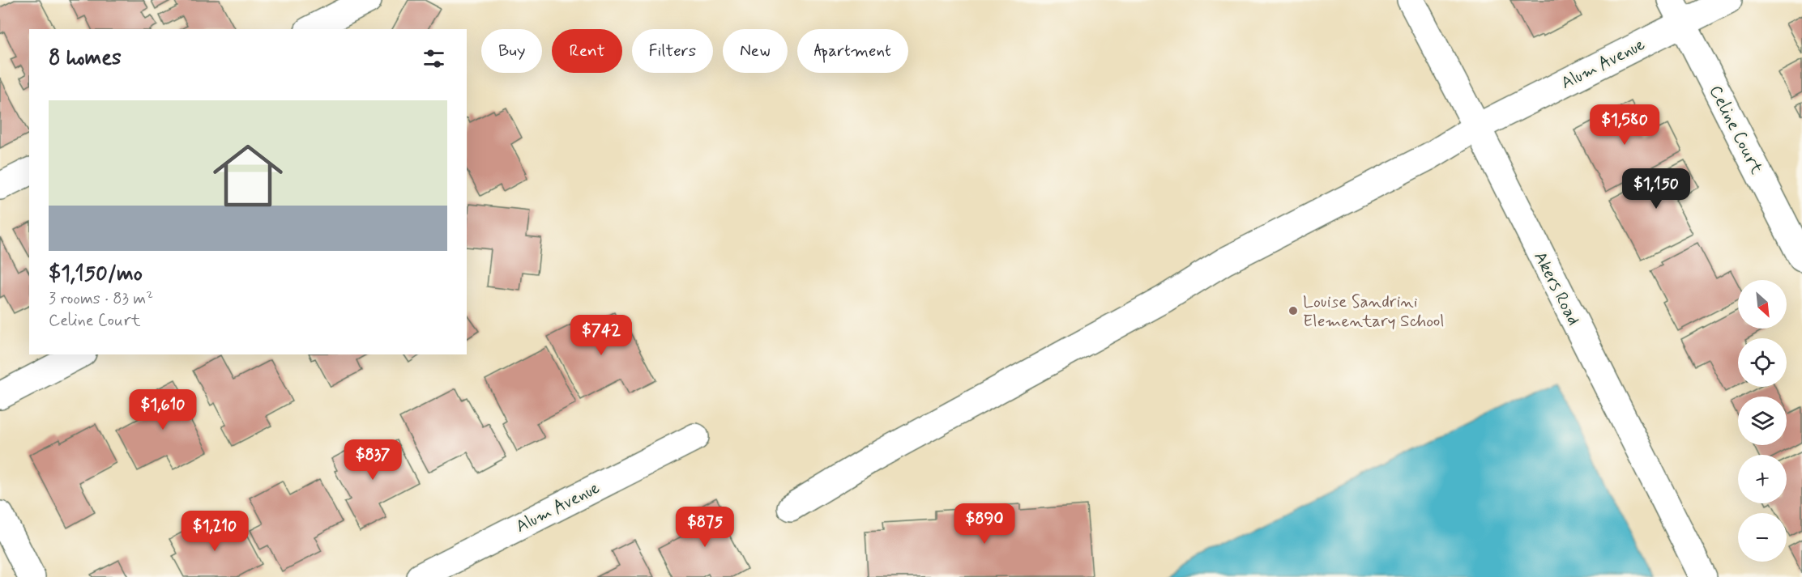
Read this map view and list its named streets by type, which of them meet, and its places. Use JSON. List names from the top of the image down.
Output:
{
  "streets": {
    "street": ["Alum Avenue", "Celine Court", "Akers Road"]
  },
  "crossings": [
    ["Alum Avenue", "Celine Court"],
    ["Alum Avenue", "Akers Road"]
  ],
  "places": ["Louise Sandrini Elementary School"],
  "north": "bottom right",
  "page": {
    "chip": [
      "Buy",
      "Rent",
      "Filters",
      "New",
      "Apartment"
    ],
    "heading": "8 homes",
    "list": [
      {
        "name": "$1,150/mo",
        "note": "3 rooms · 83 m² · Celine Court"
      }
    ],
    "price": [
      "$1,580",
      "$1,150",
      "$742",
      "$1,610",
      "$837",
      "$890",
      "$875",
      "$1,210"
    ],
    "map_buttons": ["+", "−"]
  }
}
